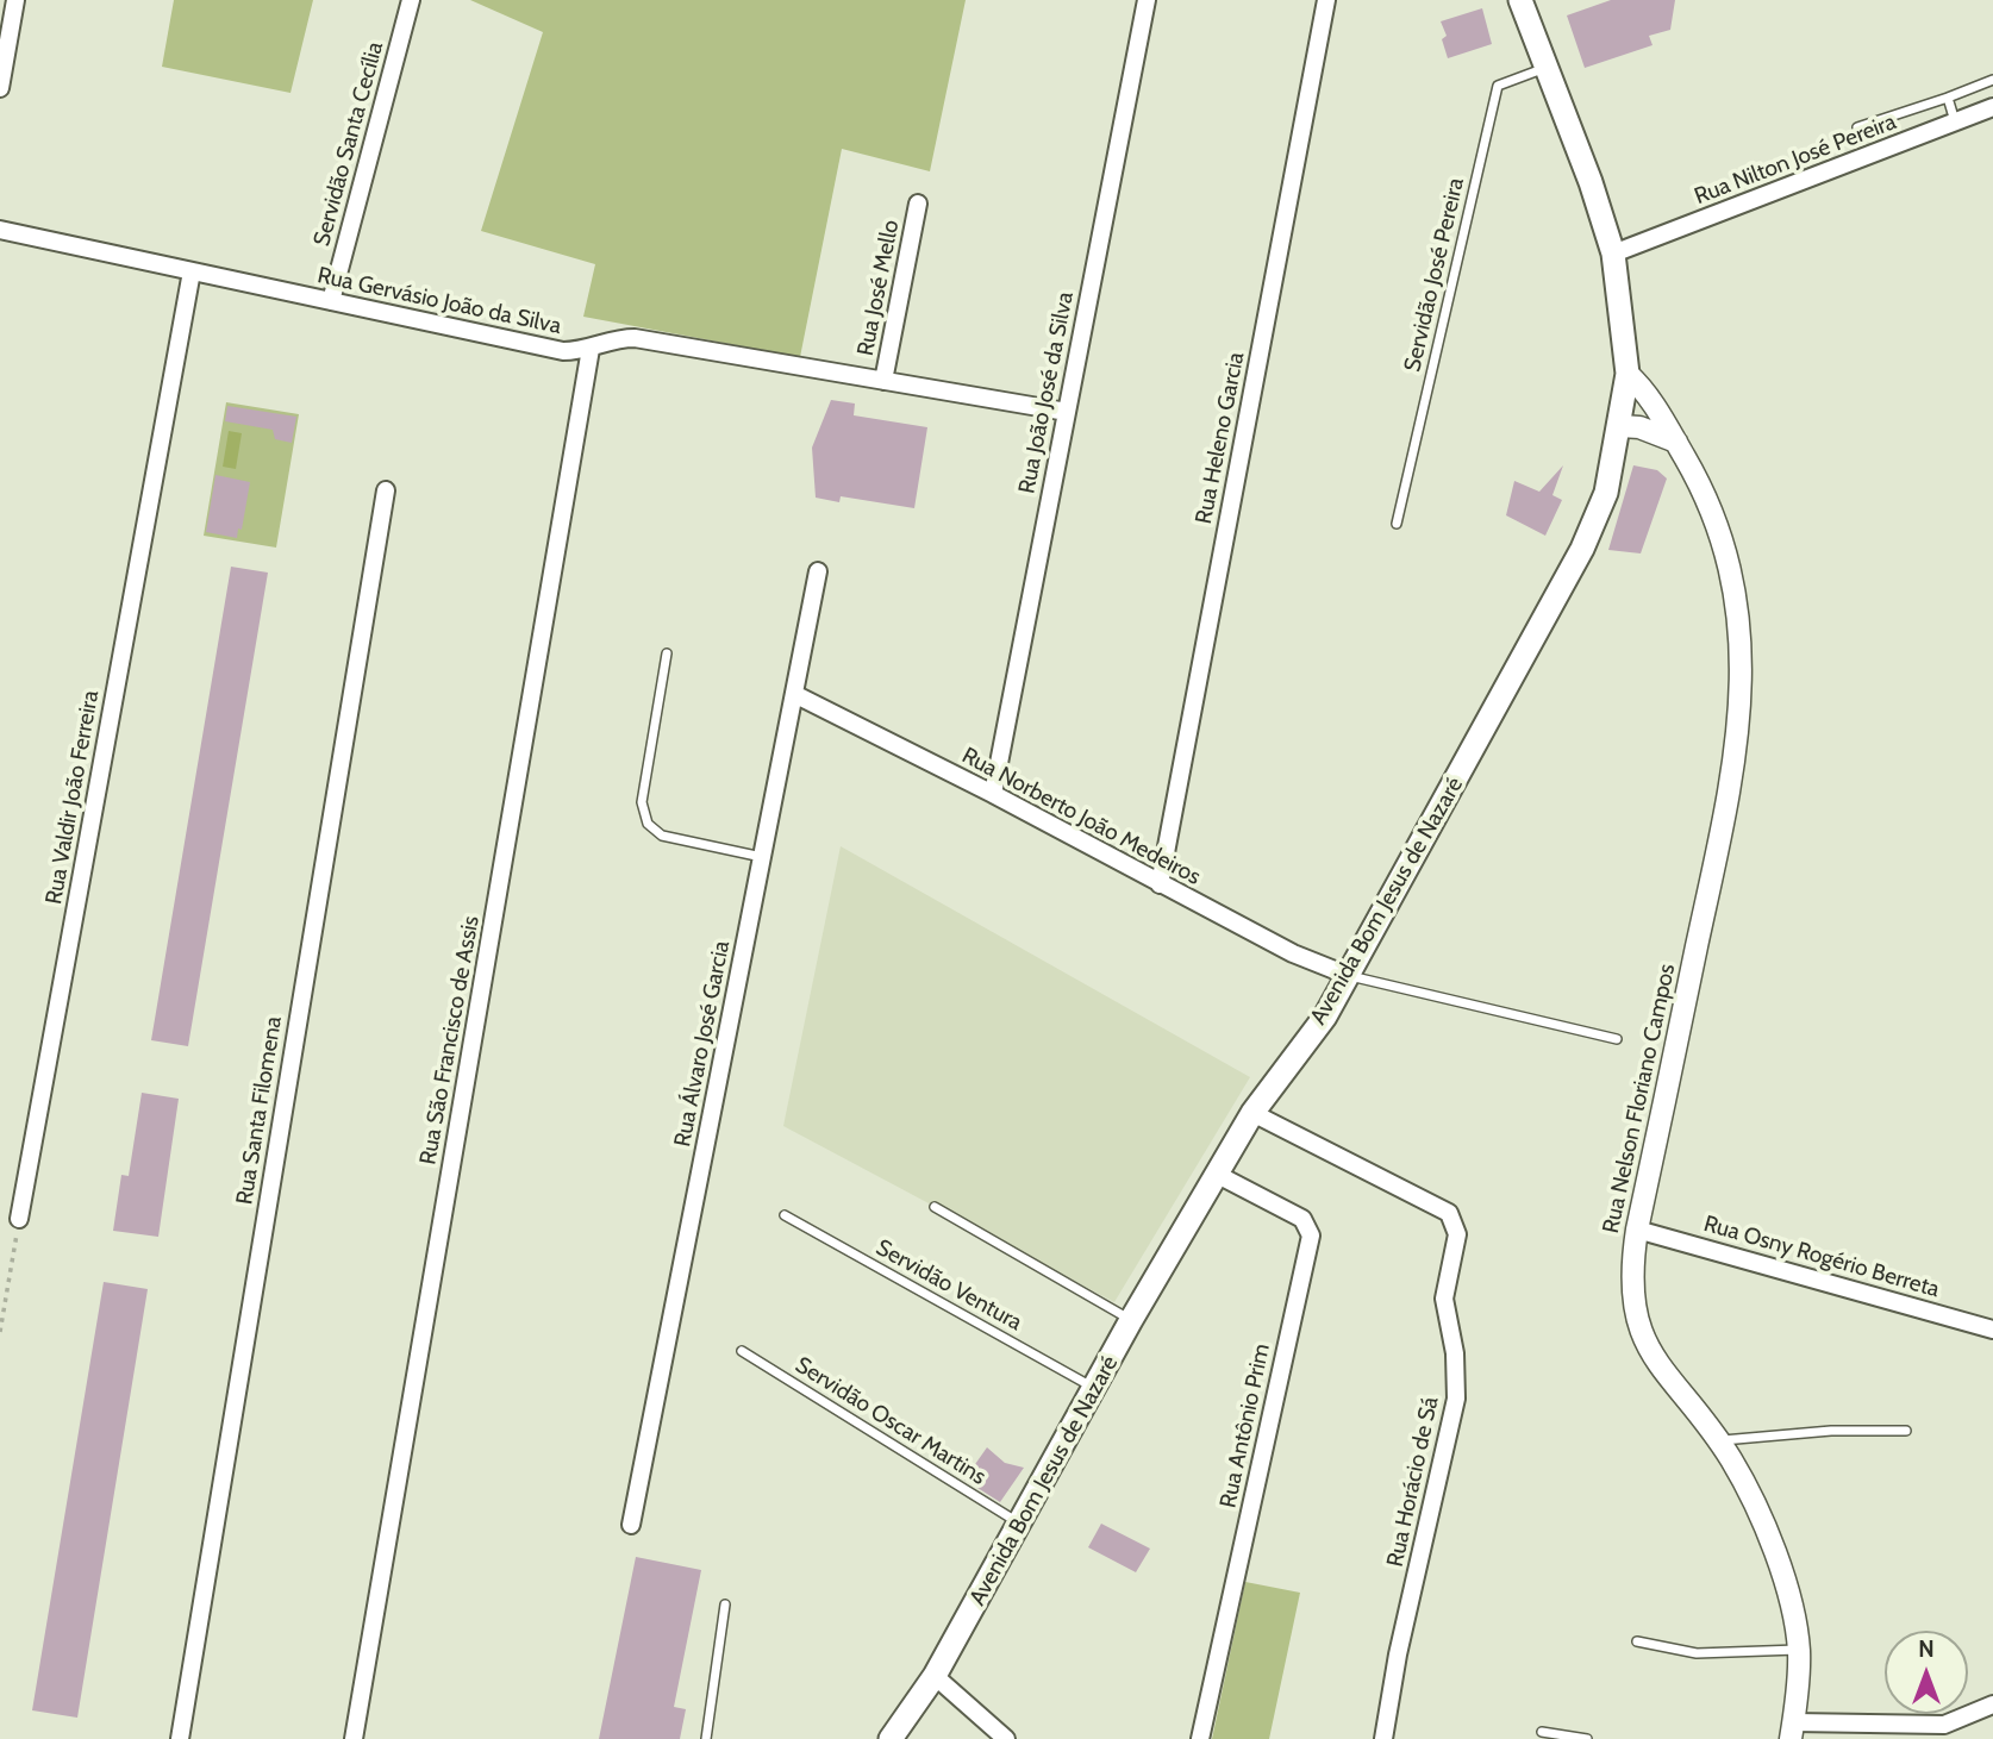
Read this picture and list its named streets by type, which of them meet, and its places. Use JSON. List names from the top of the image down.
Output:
{
  "streets": {
    "main road": ["Avenida Bom Jesus de Nazaré"],
    "street": [
      "Servidão Santa Cecília",
      "Rua Nilton José Pereira",
      "Rua José Mello",
      "Rua Gervásio João da Silva",
      "Rua João José da Silva",
      "Rua Heleno Garcia",
      "Rua Valdir João Ferreira",
      "Rua Norberto João Medeiros",
      "Rua São Francisco de Assis",
      "Rua Álvaro José Garcia",
      "Rua Nelson Floriano Campos",
      "Rua Santa Filomena",
      "Rua Osny Rogério Berreta",
      "Rua Antônio Prim",
      "Rua Horácio de Sá"
    ],
    "lane": ["Servidão José Pereira", "Servidão Ventura", "Servidão Oscar Martins"]
  },
  "crossings": [
    ["Servidão Santa Cecília", "Rua Gervásio João da Silva"],
    ["Rua Nilton José Pereira", "Avenida Bom Jesus de Nazaré"],
    ["Servidão José Pereira", "Avenida Bom Jesus de Nazaré"],
    ["Rua José Mello", "Rua Gervásio João da Silva"],
    ["Rua Gervásio João da Silva", "Rua João José da Silva"],
    ["Rua Gervásio João da Silva", "Rua Valdir João Ferreira"],
    ["Rua Gervásio João da Silva", "Rua São Francisco de Assis"],
    ["Rua João José da Silva", "Rua Norberto João Medeiros"],
    ["Rua Heleno Garcia", "Rua Norberto João Medeiros"],
    ["Rua Norberto João Medeiros", "Avenida Bom Jesus de Nazaré"],
    ["Rua Norberto João Medeiros", "Rua Álvaro José Garcia"],
    ["Avenida Bom Jesus de Nazaré", "Rua Nelson Floriano Campos"],
    ["Avenida Bom Jesus de Nazaré", "Servidão Ventura"],
    ["Avenida Bom Jesus de Nazaré", "Servidão Oscar Martins"],
    ["Avenida Bom Jesus de Nazaré", "Rua Antônio Prim"],
    ["Avenida Bom Jesus de Nazaré", "Rua Horácio de Sá"],
    ["Rua Nelson Floriano Campos", "Rua Osny Rogério Berreta"]
  ],
  "north": "top"
}
